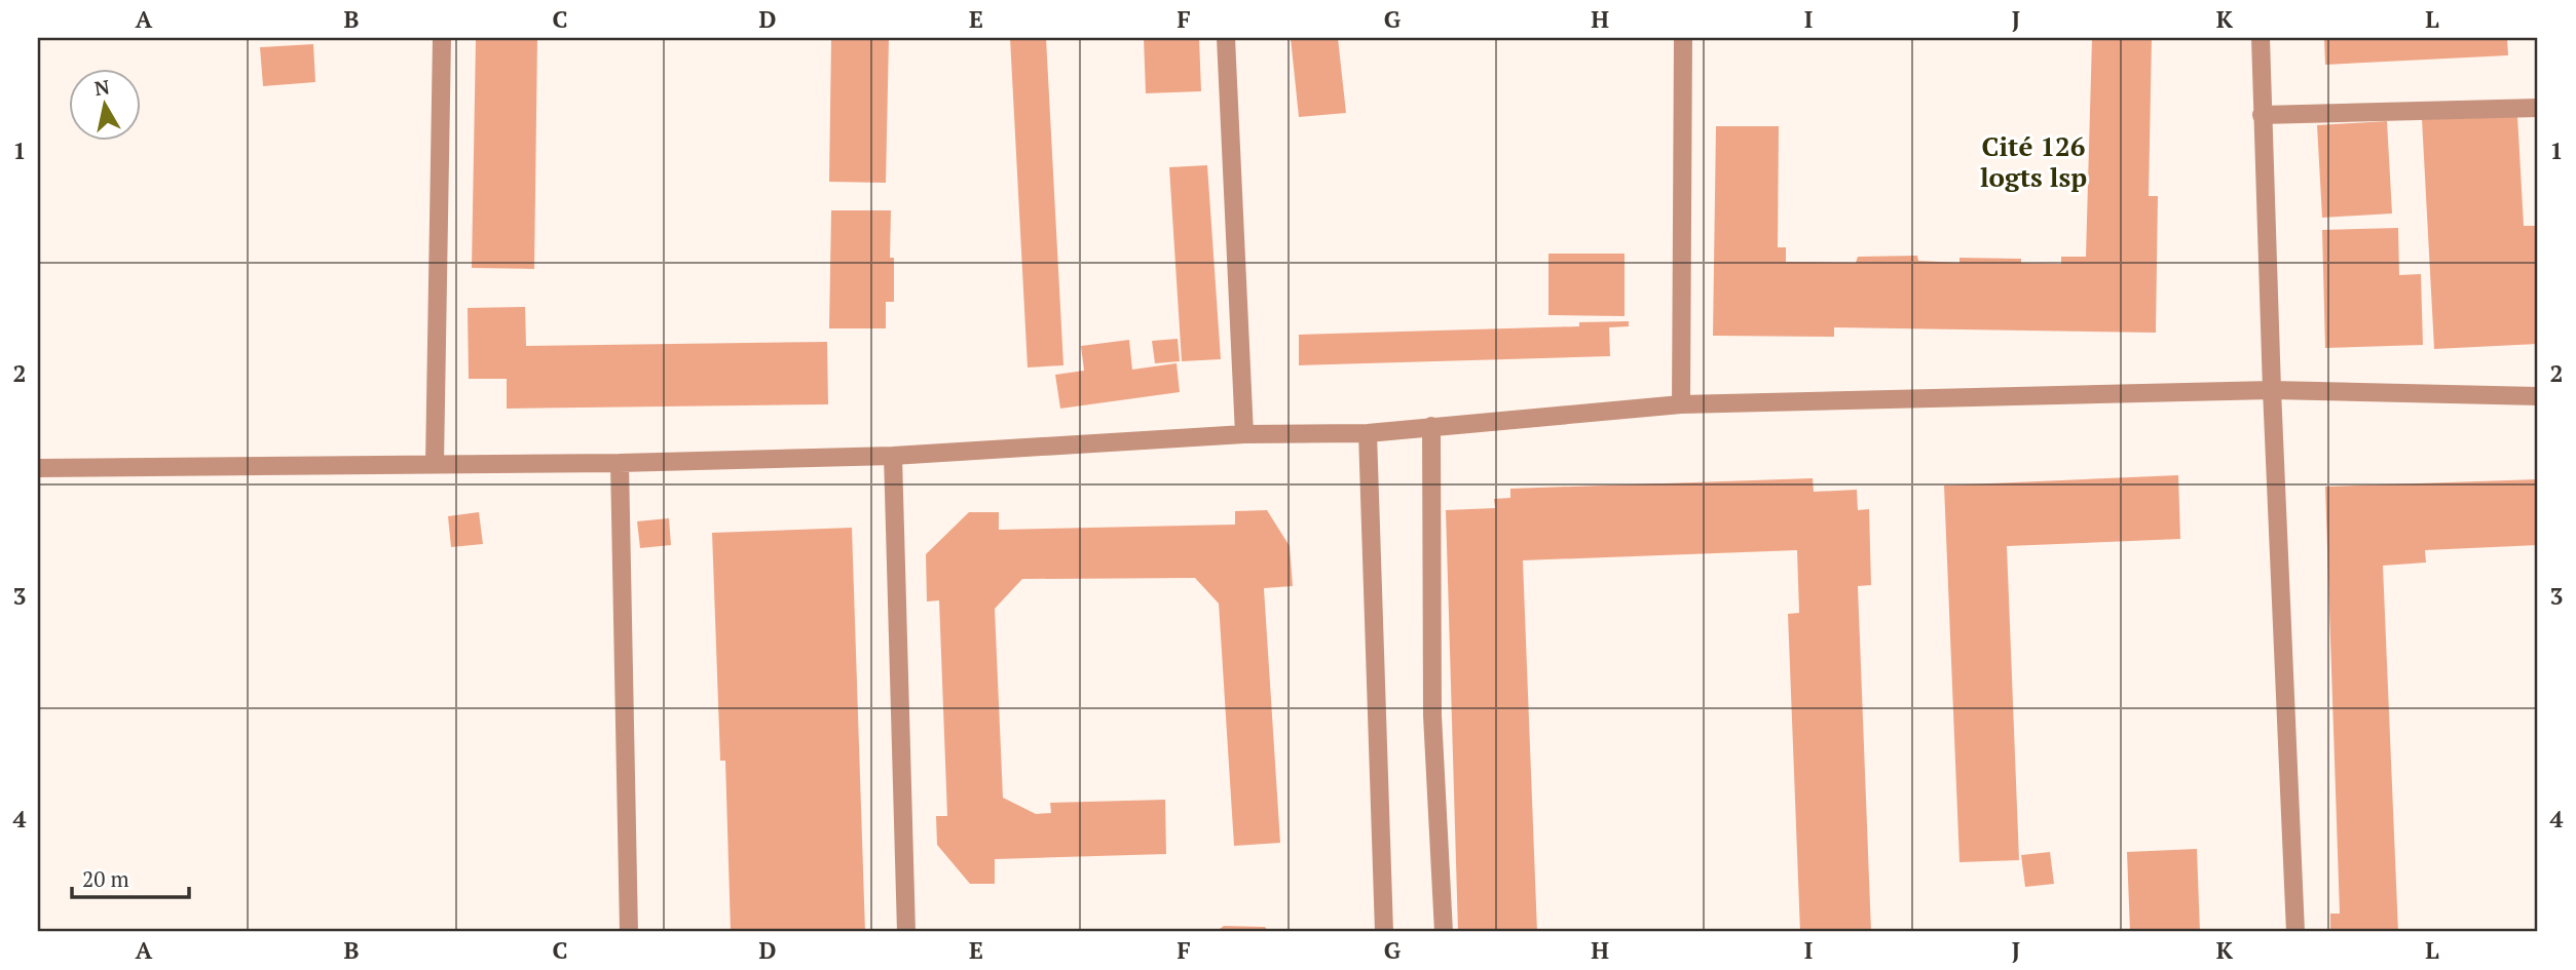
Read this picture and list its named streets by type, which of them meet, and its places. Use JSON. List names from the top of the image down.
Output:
{
  "districts": ["Cité 126 logts lsp"],
  "scale_bar": "20 m",
  "north": "top",
  "grid": {
    "columns": [
      "A",
      "B",
      "C",
      "D",
      "E",
      "F",
      "G",
      "H",
      "I",
      "J",
      "K",
      "L"
    ],
    "rows": [
      "1",
      "2",
      "3",
      "4"
    ]
  }
}
